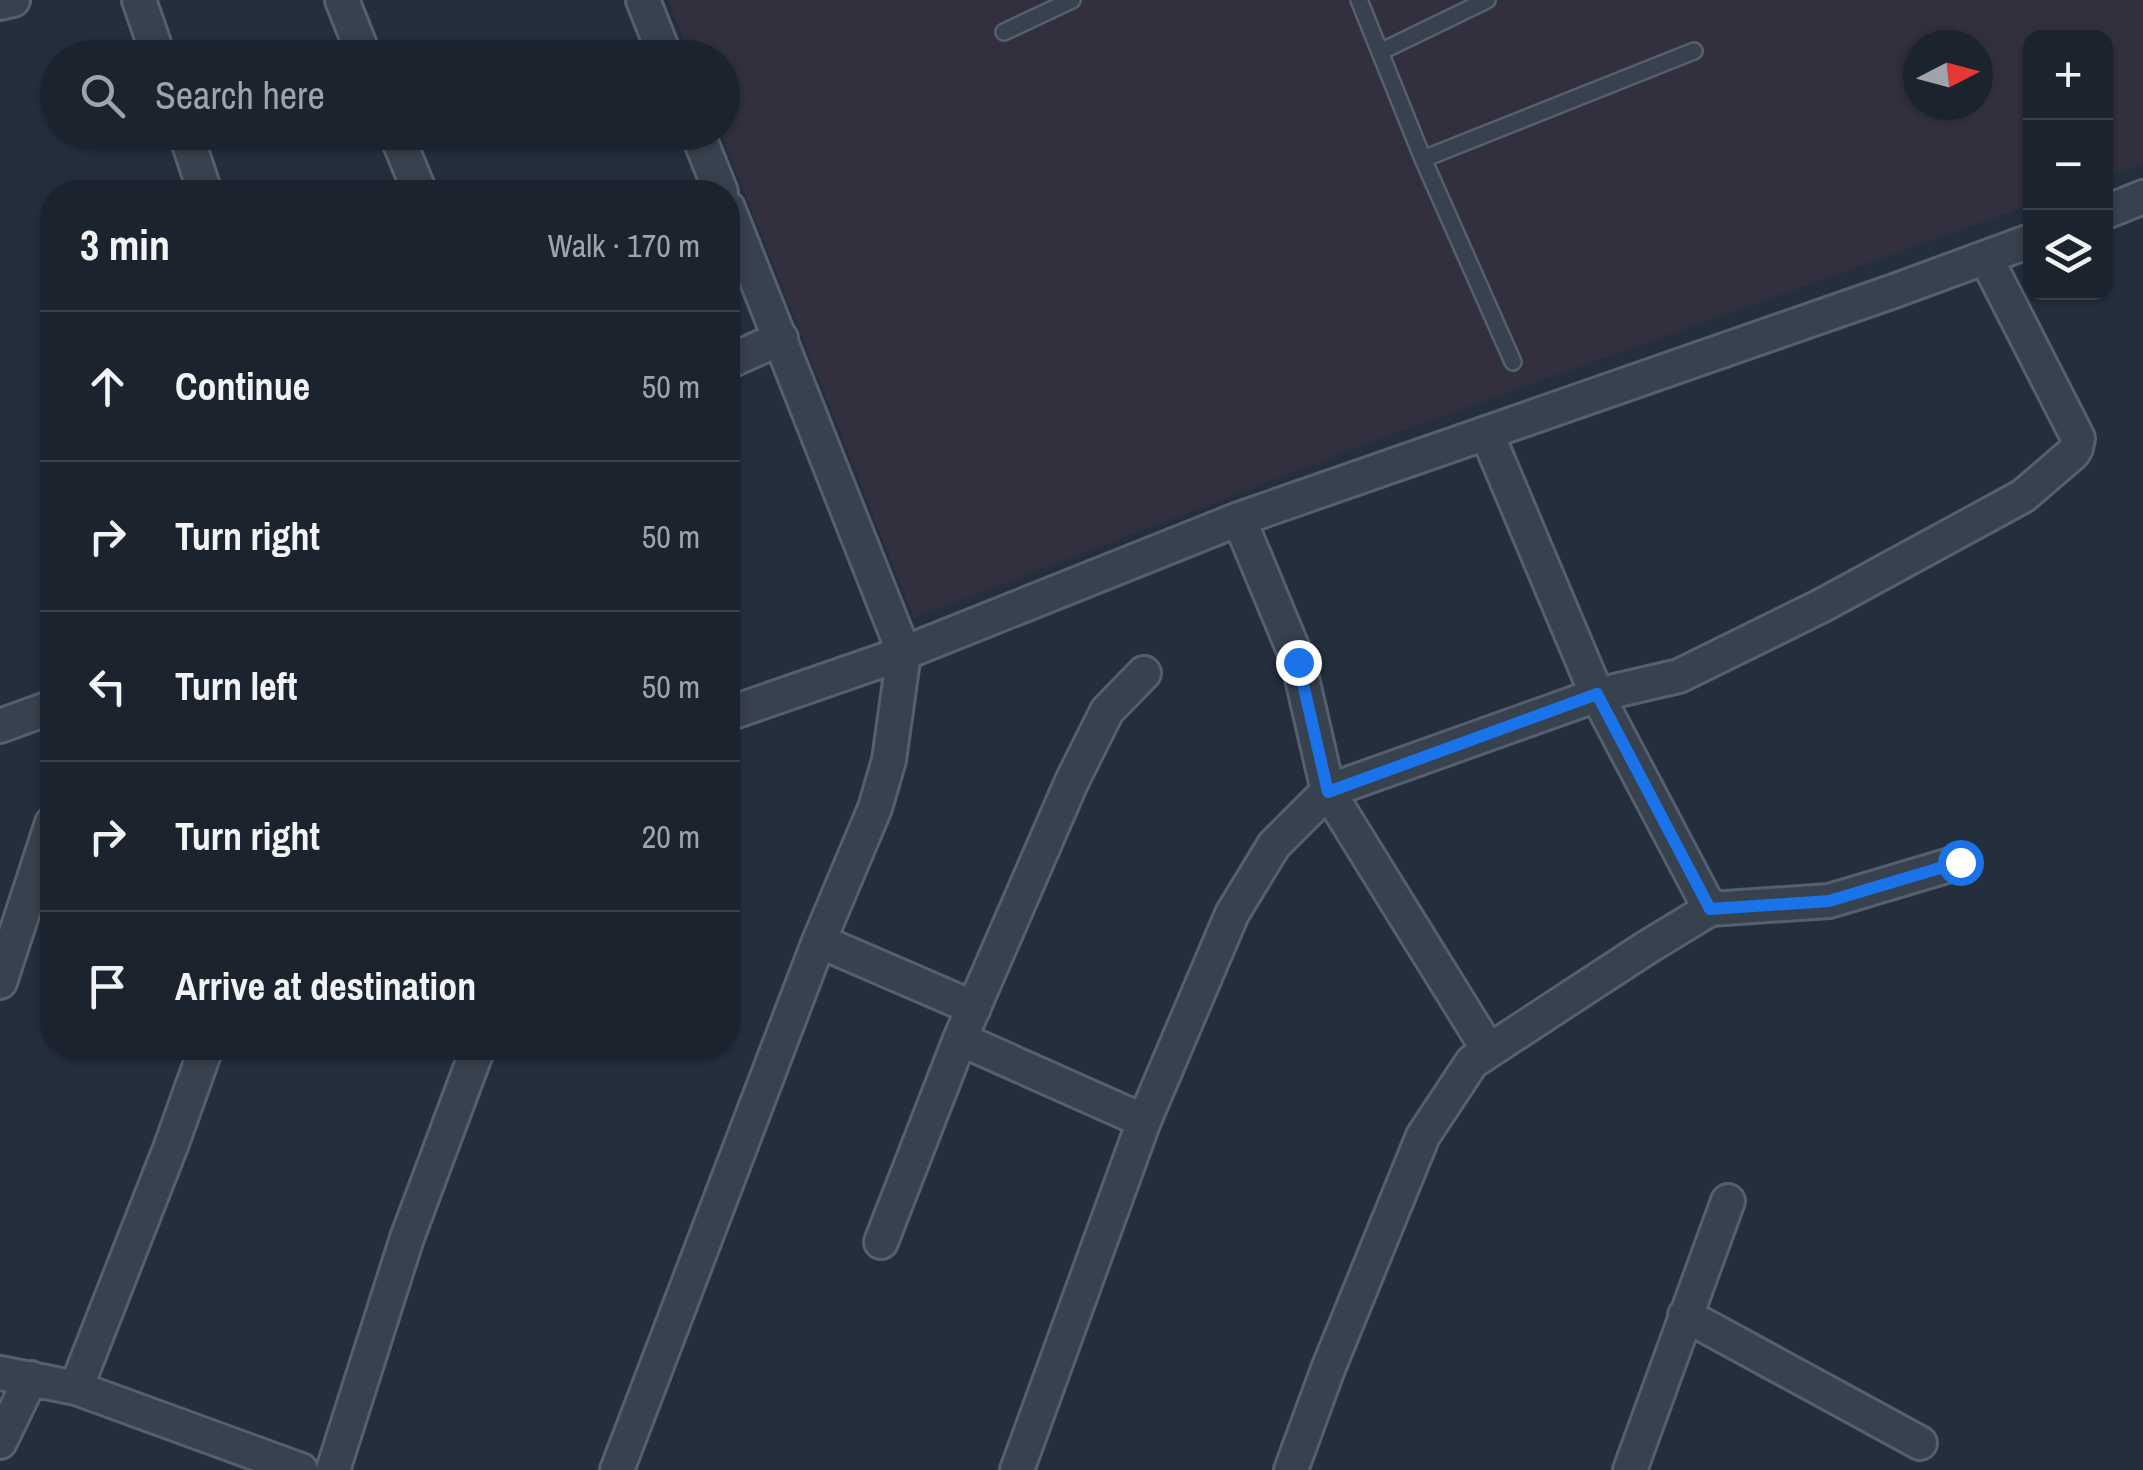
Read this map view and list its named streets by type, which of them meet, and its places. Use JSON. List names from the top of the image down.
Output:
{
  "north": "right",
  "page": {
    "map_buttons": ["+", "−"],
    "search": "Search here",
    "heading": ["3 min", "Walk · 170 m"],
    "list": [
      ["Continue", "50 m"],
      ["Turn right", "50 m"],
      ["Turn left", "50 m"],
      ["Turn right", "20 m"],
      "Arrive at destination"
    ]
  }
}
